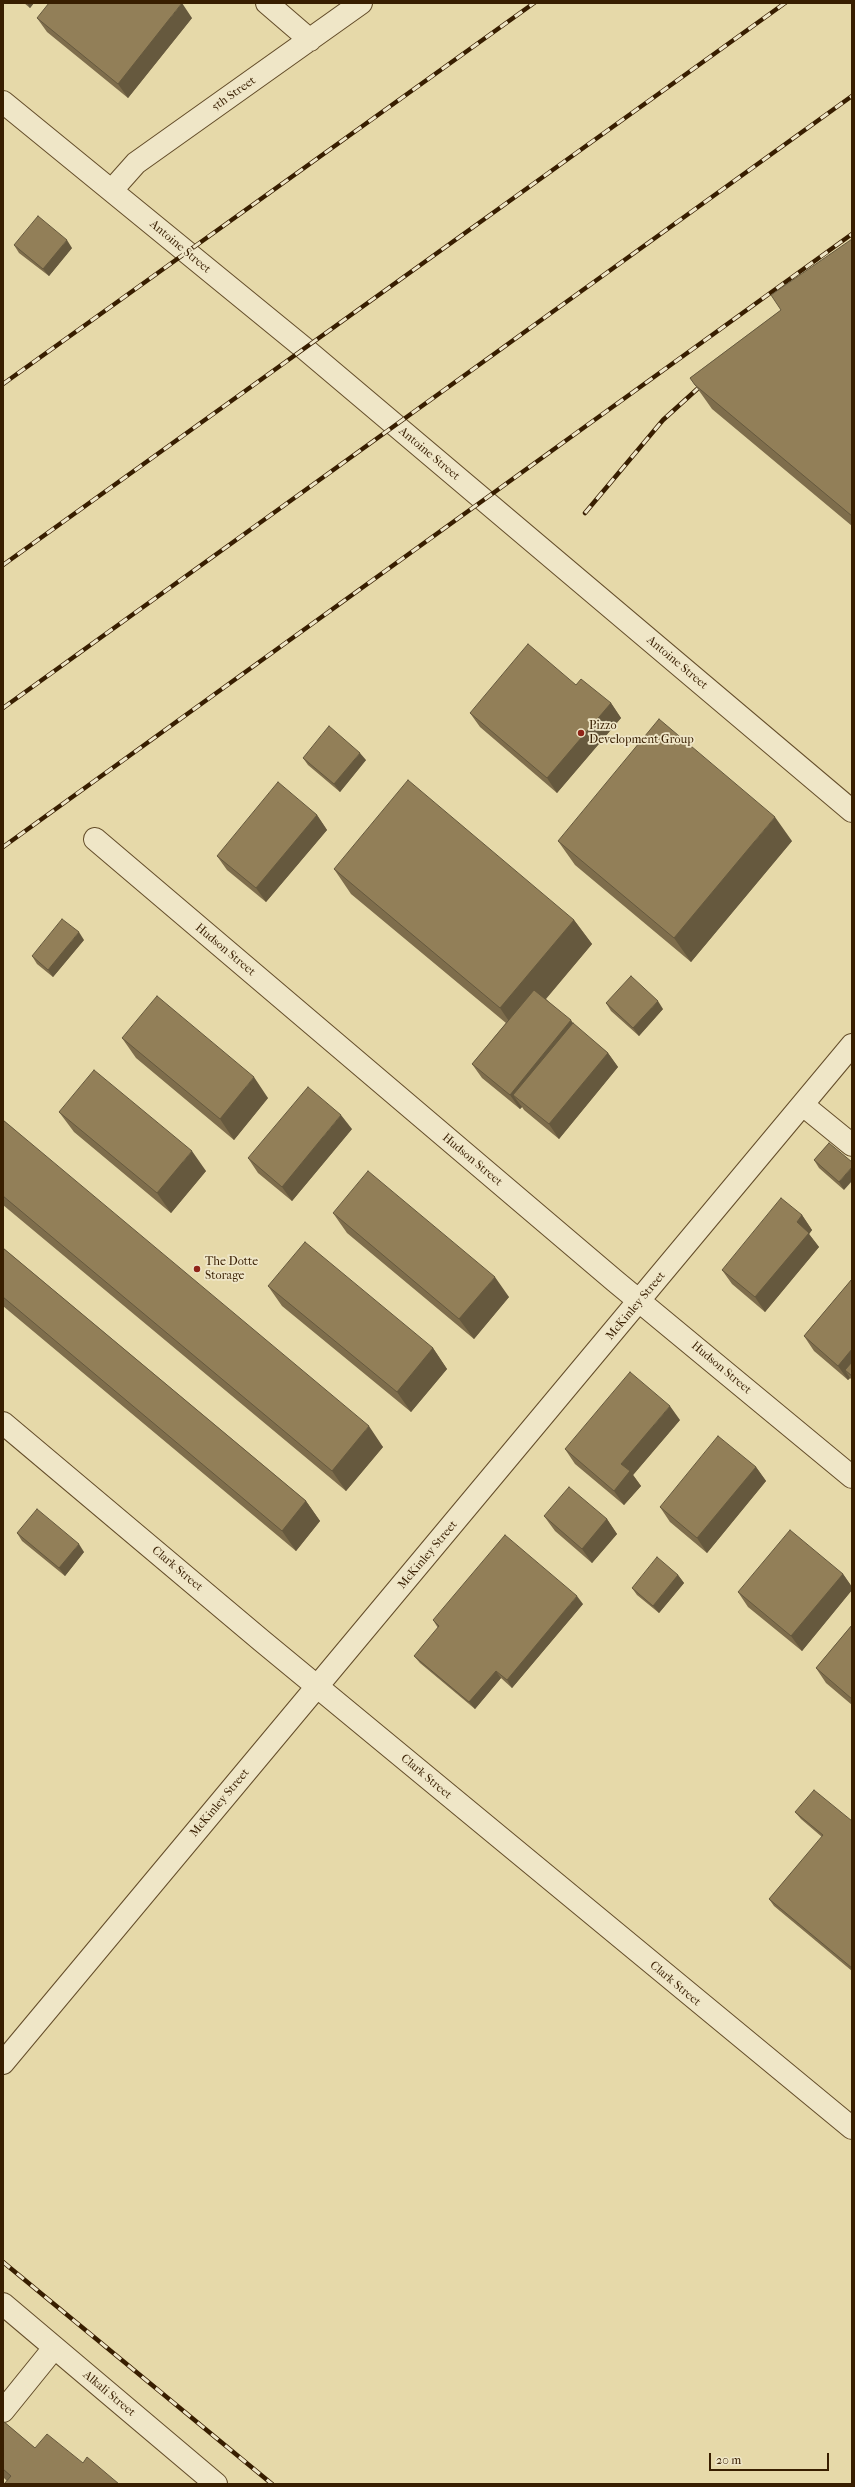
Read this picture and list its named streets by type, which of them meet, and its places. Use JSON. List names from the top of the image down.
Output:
{
  "streets": {
    "street": [
      "5th Street",
      "Antoine Street",
      "Hudson Street",
      "McKinley Street",
      "Clark Street",
      "Alkali Street"
    ]
  },
  "crossings": [
    ["5th Street", "Antoine Street"],
    ["Hudson Street", "McKinley Street"],
    ["McKinley Street", "Clark Street"]
  ],
  "places": ["Pizzo Development Group", "The Dotte Storage"],
  "scale_bar": "20 m"
}
